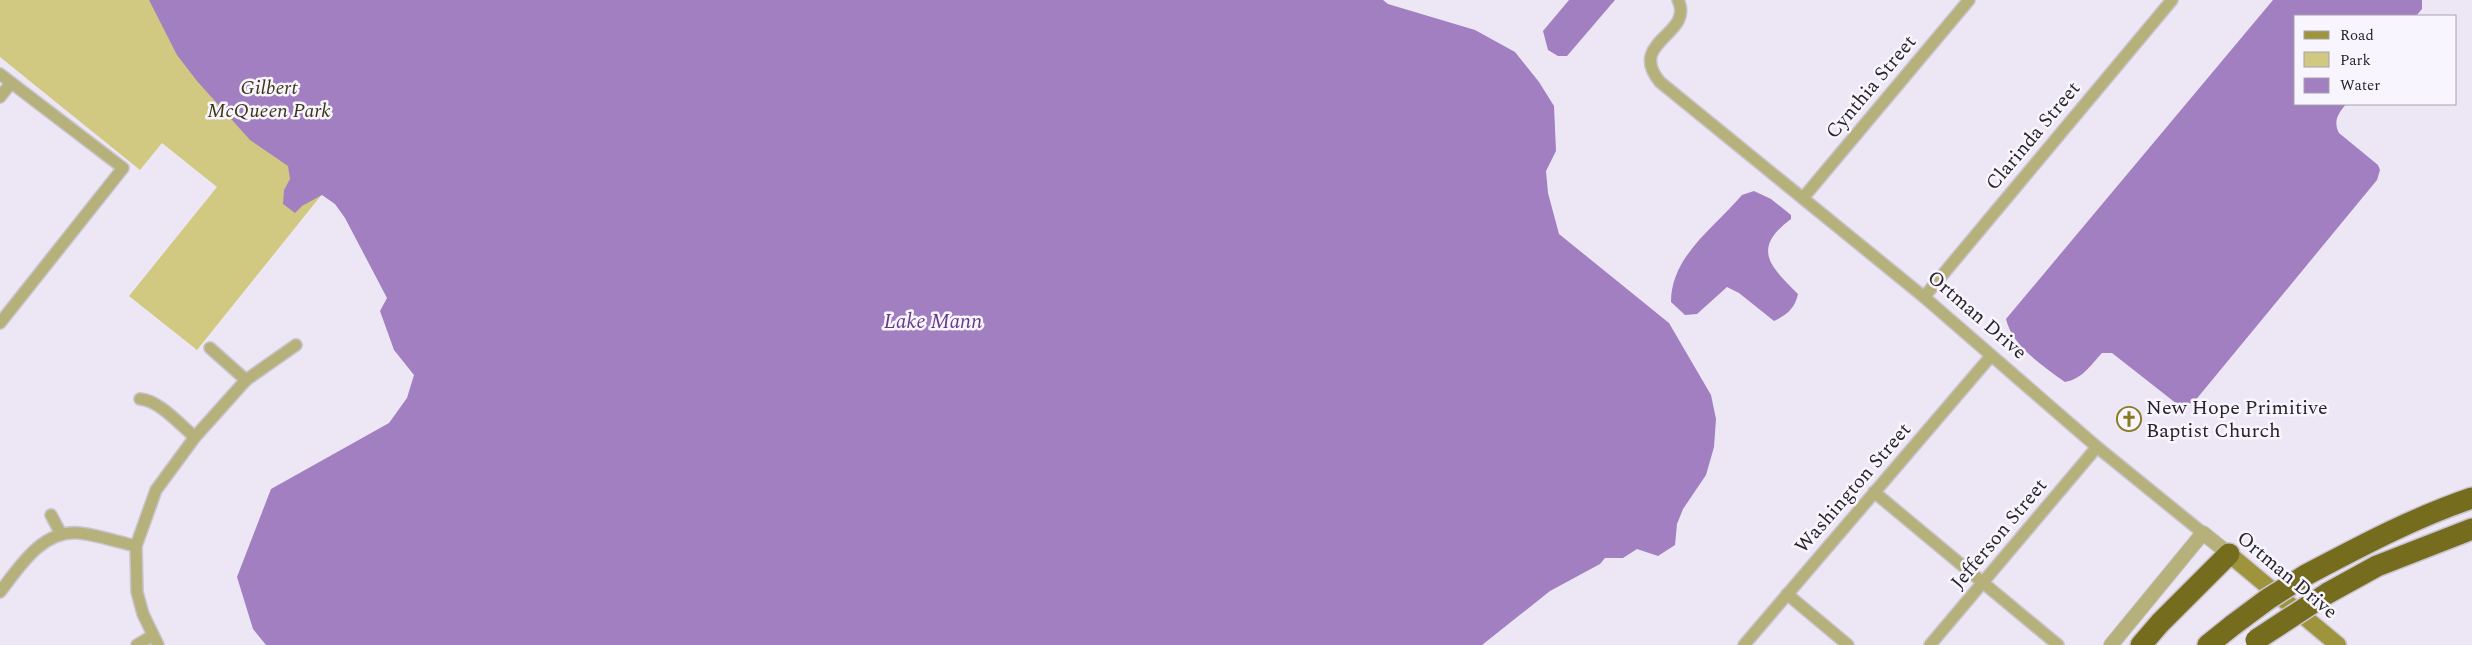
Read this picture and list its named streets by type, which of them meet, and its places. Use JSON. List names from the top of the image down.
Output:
{
  "streets": {
    "main road": ["Ortman Drive"],
    "street": [
      "Cynthia Street",
      "Clarinda Street",
      "Washington Street",
      "Jefferson Street"
    ]
  },
  "crossings": [
    ["Cynthia Street", "Ortman Drive"],
    ["Clarinda Street", "Ortman Drive"],
    ["Ortman Drive", "Washington Street"],
    ["Ortman Drive", "Jefferson Street"]
  ],
  "water": ["Lake Mann"],
  "parks": ["Gilbert McQueen Park"],
  "places": {
    "church": ["New Hope Primitive Baptist Church"]
  },
  "legend": ["Road", "Park", "Water"]
}
